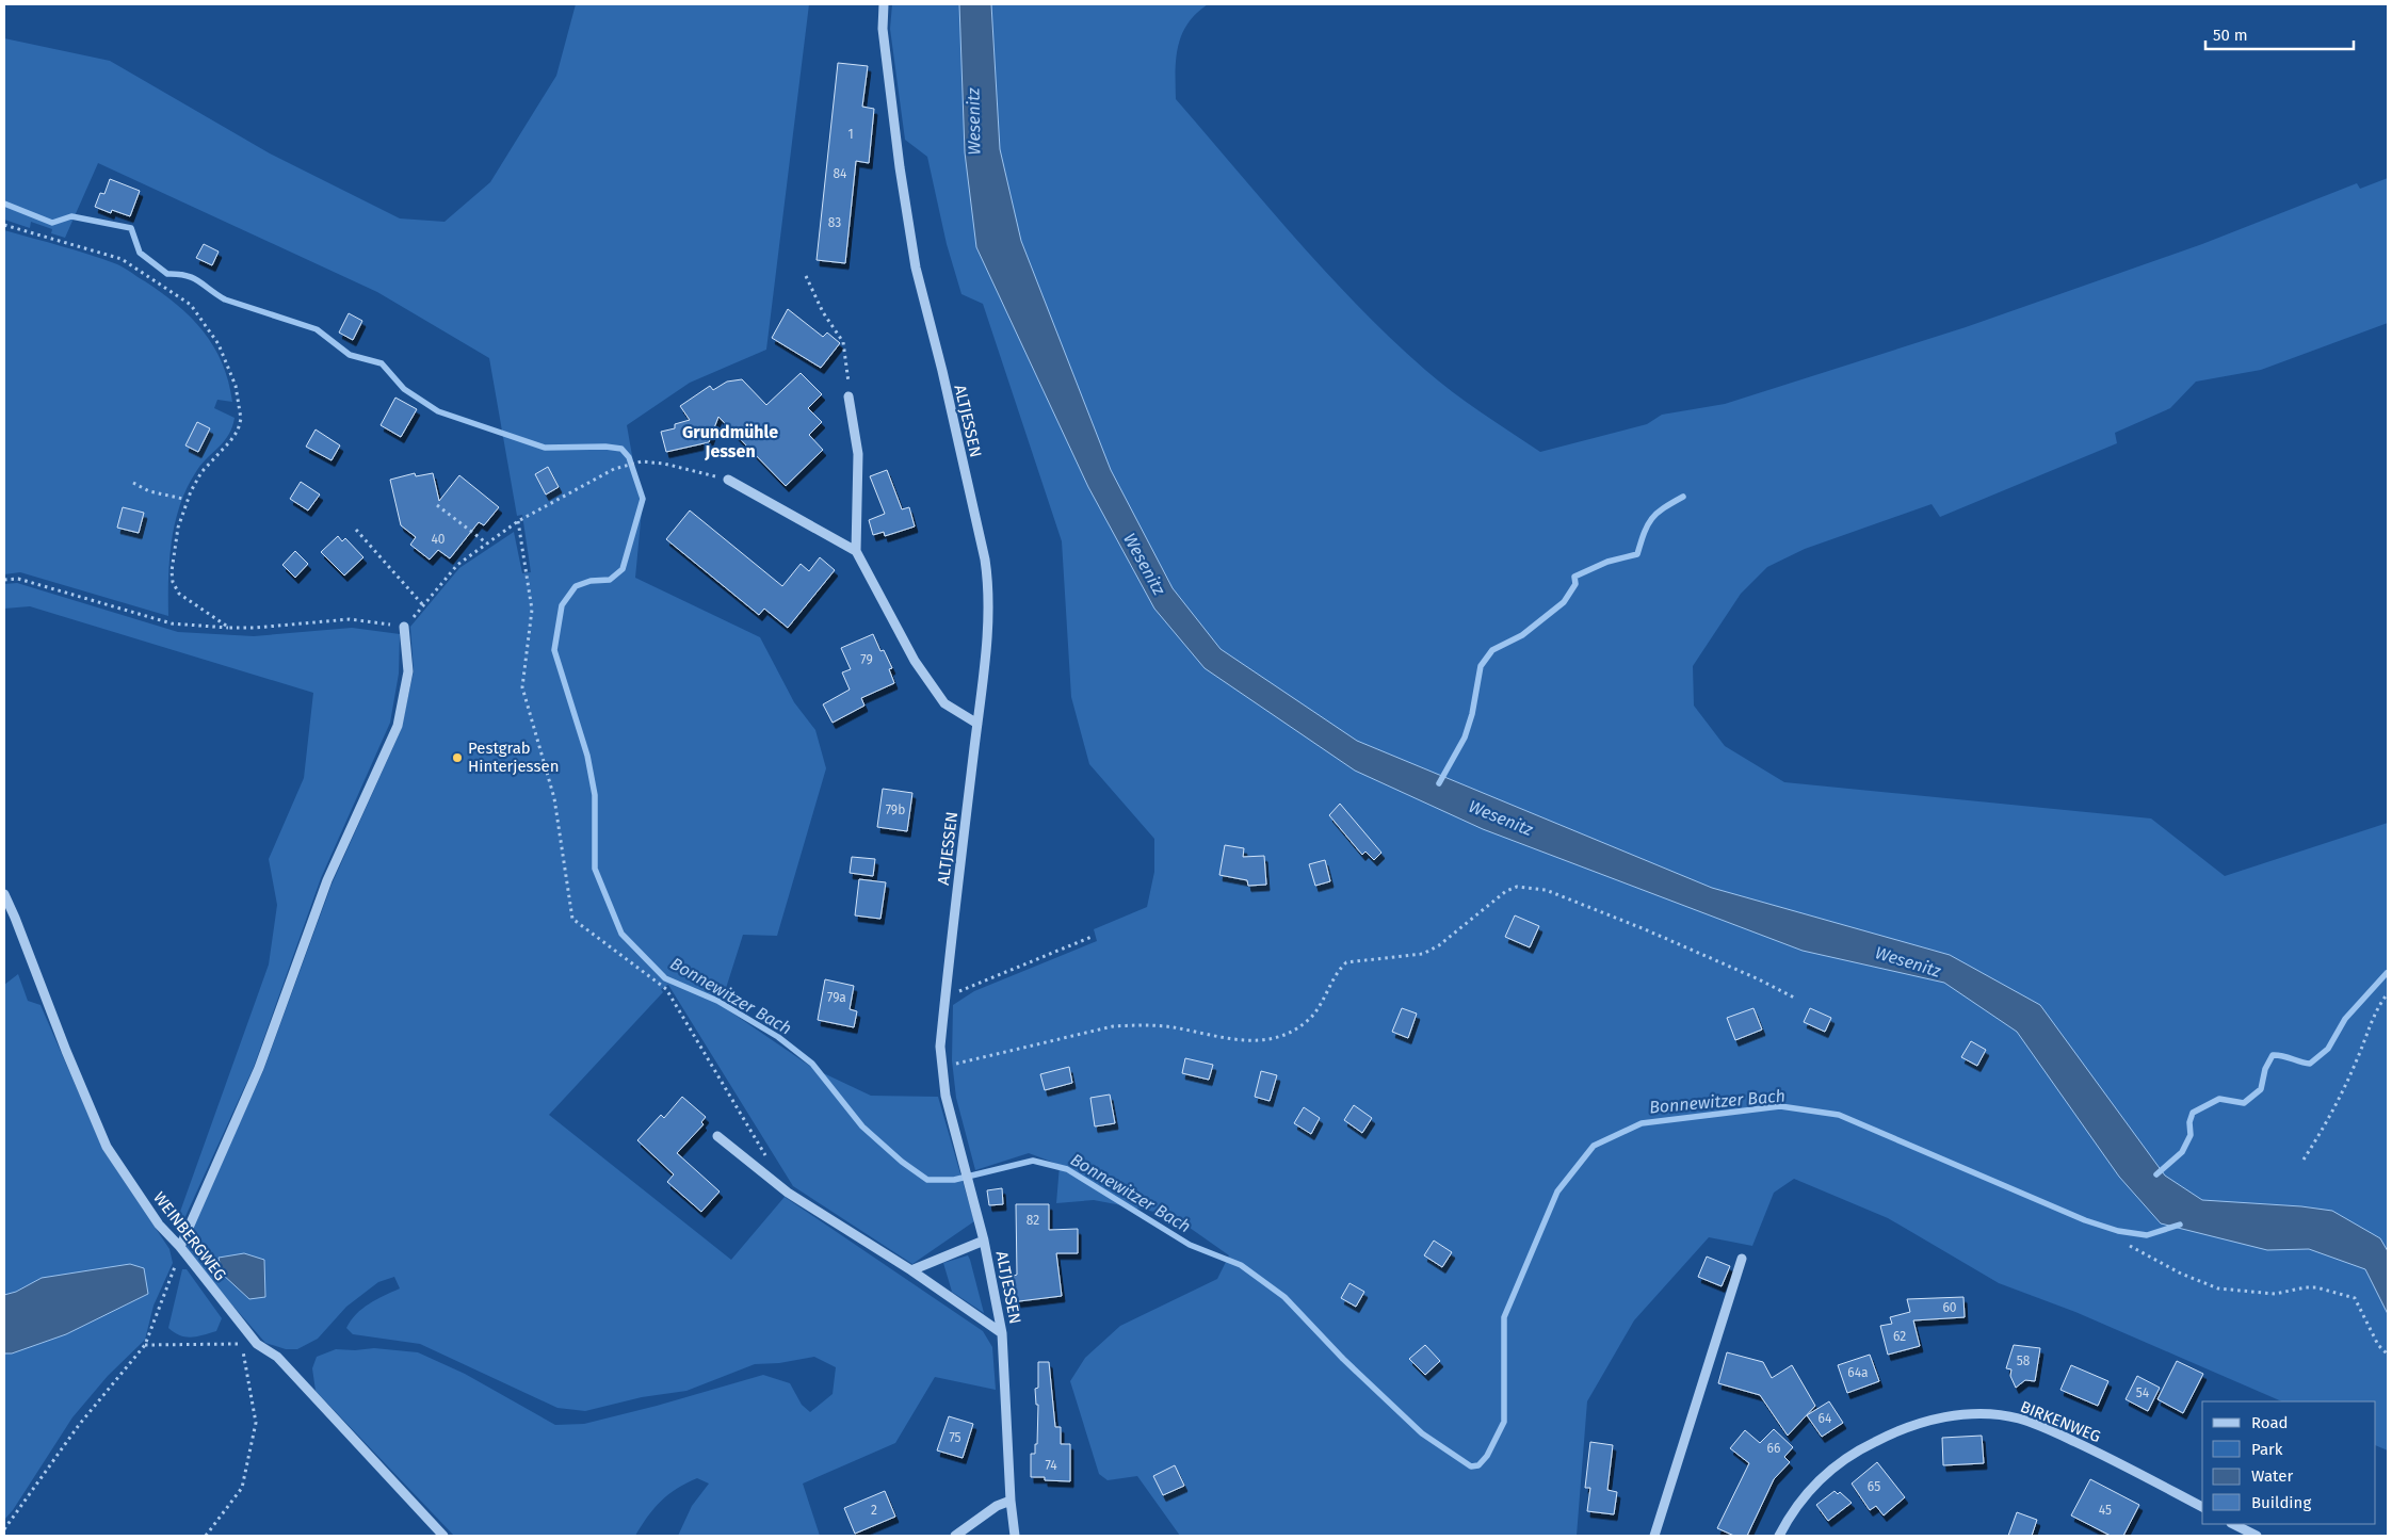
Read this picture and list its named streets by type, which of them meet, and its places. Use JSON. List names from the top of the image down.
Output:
{
  "streets": {
    "street": ["ALTJESSEN", "WEINBERGWEG", "BIRKENWEG"]
  },
  "districts": ["Grundmühle Jessen"],
  "water": ["Wesenitz", "Bonnewitzer Bach"],
  "places": ["Pestgrab Hinterjessen"],
  "house_numbers": [
    "1",
    "84",
    "83",
    "40",
    "79",
    "79b",
    "79a",
    "82",
    "60",
    "62",
    "58",
    "64a",
    "54",
    "64",
    "75",
    "66",
    "74",
    "65",
    "2",
    "45"
  ],
  "legend": [
    "Road",
    "Park",
    "Water",
    "Building"
  ],
  "scale_bar": "50 m"
}
